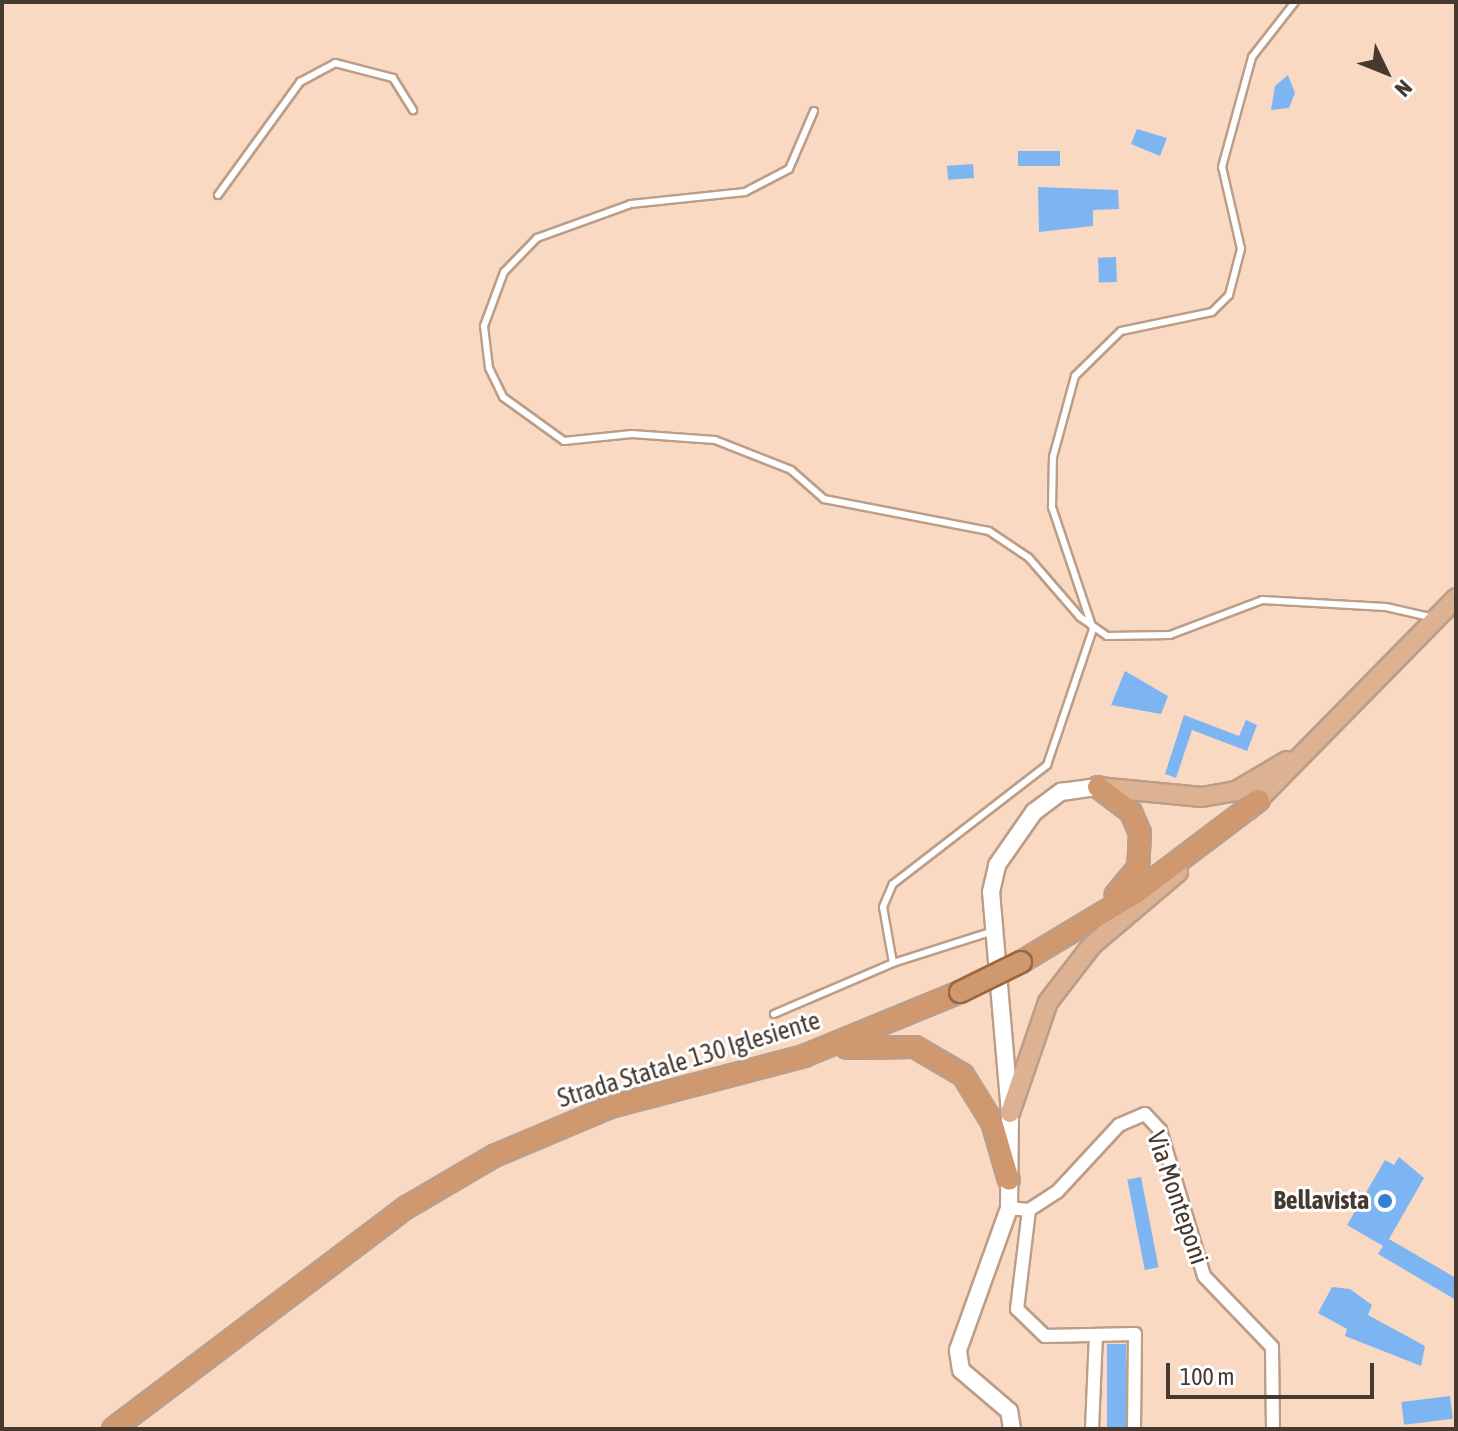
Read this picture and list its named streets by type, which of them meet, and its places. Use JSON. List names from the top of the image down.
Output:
{
  "streets": {
    "highway": ["Strada Statale 130 Iglesiente"],
    "street": ["Via Monteponi"]
  },
  "places": ["Bellavista"],
  "scale_bar": "100 m",
  "north": "bottom right"
}
